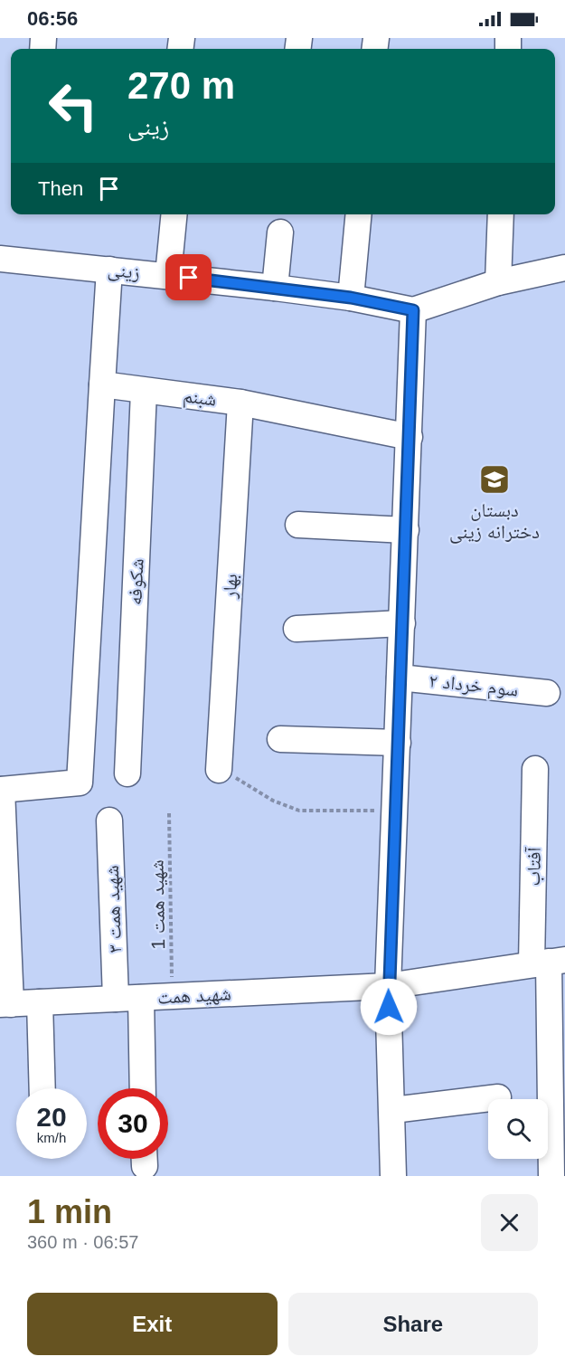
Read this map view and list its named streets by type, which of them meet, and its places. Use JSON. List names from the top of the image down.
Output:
{
  "streets": {
    "street": [
      "زینی",
      "شبنم",
      "شکوفه",
      "بهار",
      "سوم خرداد ۲",
      "آفتاب",
      "شهید همت ۳",
      "شهید همت"
    ],
    "path": ["شهید همت 1"]
  },
  "crossings": [
    ["شبنم", "شکوفه"],
    ["شبنم", "بهار"],
    ["آفتاب", "شهید همت"],
    ["شهید همت 1", "شهید همت"],
    ["شهید همت ۳", "شهید همت"]
  ],
  "places": {
    "school or university": ["دبستان دخترانه زینی"]
  },
  "page": {
    "status": "06:56",
    "turn": ["270 m", "زینی"],
    "then": "Then",
    "speed": "20 km/h",
    "limit": "30",
    "heading": ["1 min", "360 m · 06:57"],
    "buttons": ["Exit", "Share"]
  }
}
